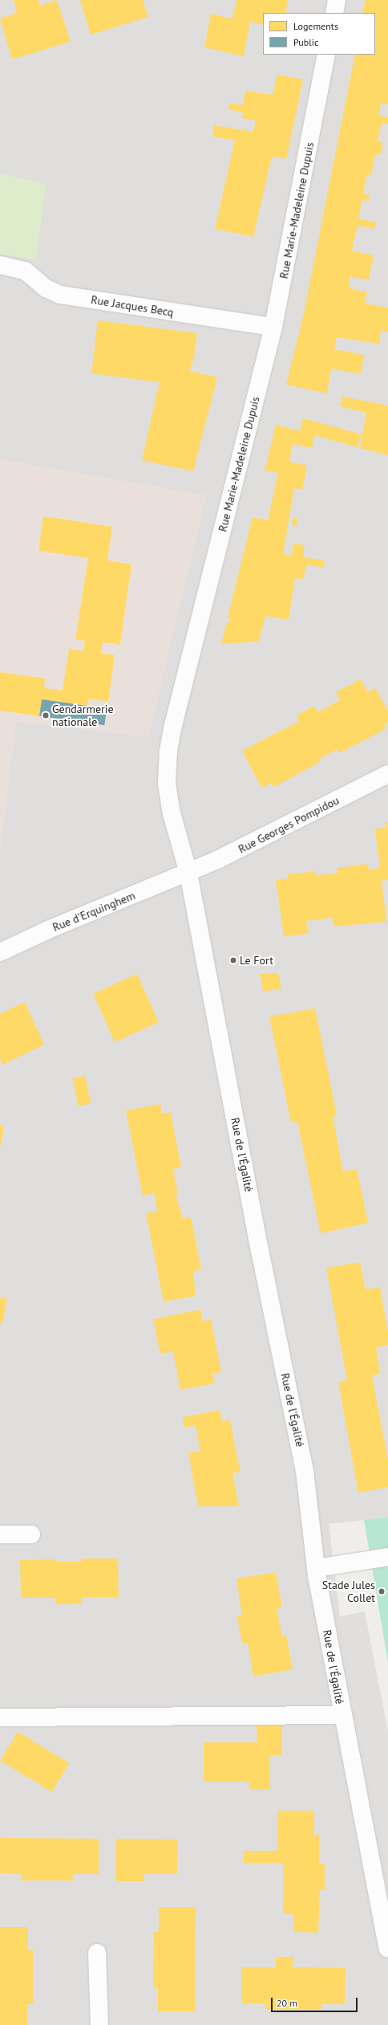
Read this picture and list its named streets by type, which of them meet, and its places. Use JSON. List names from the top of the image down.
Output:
{
  "streets": {
    "street": [
      "Rue Marie-Madeleine Dupuis",
      "Rue Jacques Becq",
      "Rue Georges Pompidou",
      "Rue d'Erquinghem",
      "Rue de l'Égalité"
    ]
  },
  "crossings": [
    ["Rue Marie-Madeleine Dupuis", "Rue Jacques Becq"],
    ["Rue Marie-Madeleine Dupuis", "Rue Georges Pompidou"],
    ["Rue Marie-Madeleine Dupuis", "Rue d'Erquinghem"],
    ["Rue Marie-Madeleine Dupuis", "Rue de l'Égalité"],
    ["Rue Georges Pompidou", "Rue d'Erquinghem"],
    ["Rue Georges Pompidou", "Rue de l'Égalité"],
    ["Rue d'Erquinghem", "Rue de l'Égalité"]
  ],
  "places": ["Gendarmerie nationale", "Le Fort", "Stade Jules Collet"],
  "legend": ["Logements", "Public"],
  "scale_bar": "20 m"
}
